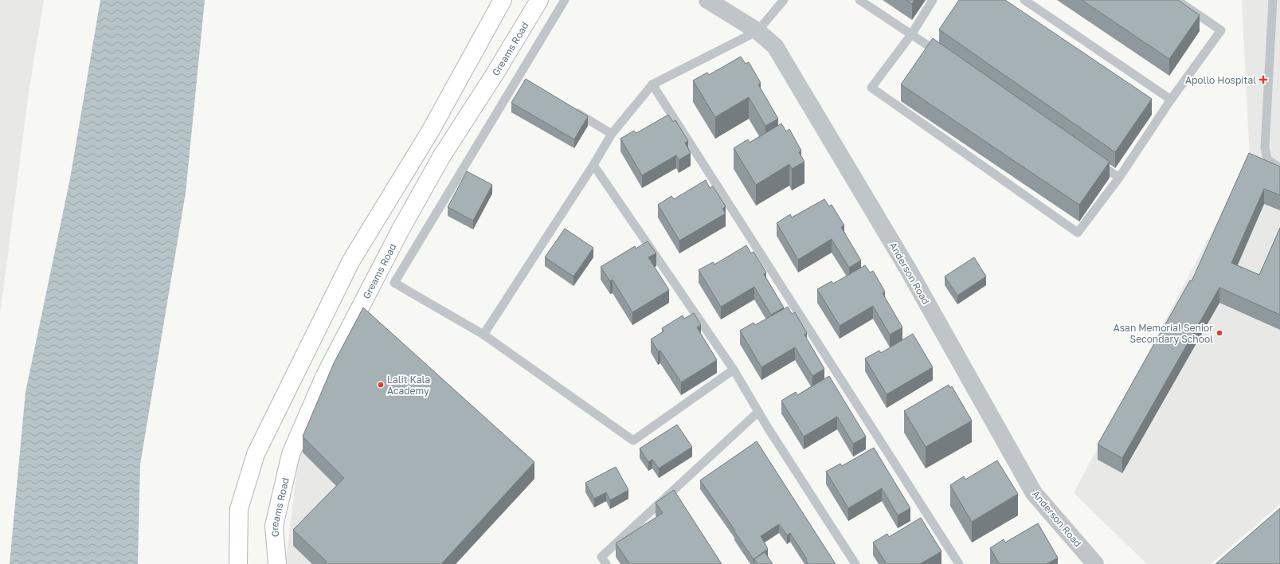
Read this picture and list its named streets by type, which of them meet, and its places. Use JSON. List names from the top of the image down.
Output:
{
  "streets": {
    "main road": ["Greams Road"],
    "street": ["Anderson Road"]
  },
  "places": {
    "health": ["Apollo Hospital"],
    "other": ["Asan Memorial Senior Secondary School", "Lalit Kala Academy"]
  }
}
